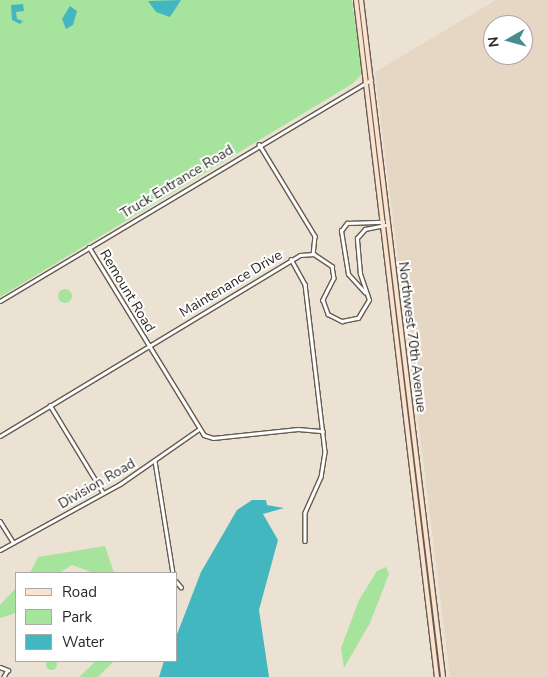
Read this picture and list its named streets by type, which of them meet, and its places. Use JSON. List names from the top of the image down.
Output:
{
  "streets": {
    "main road": ["Northwest 70th Avenue"],
    "street": [
      "Truck Entrance Road",
      "Maintenance Drive",
      "Remount Road",
      "Division Road"
    ]
  },
  "crossings": [
    ["Truck Entrance Road", "Remount Road"],
    ["Truck Entrance Road", "Northwest 70th Avenue"],
    ["Maintenance Drive", "Remount Road"],
    ["Remount Road", "Division Road"]
  ],
  "legend": ["Road", "Park", "Water"],
  "north": "left"
}
